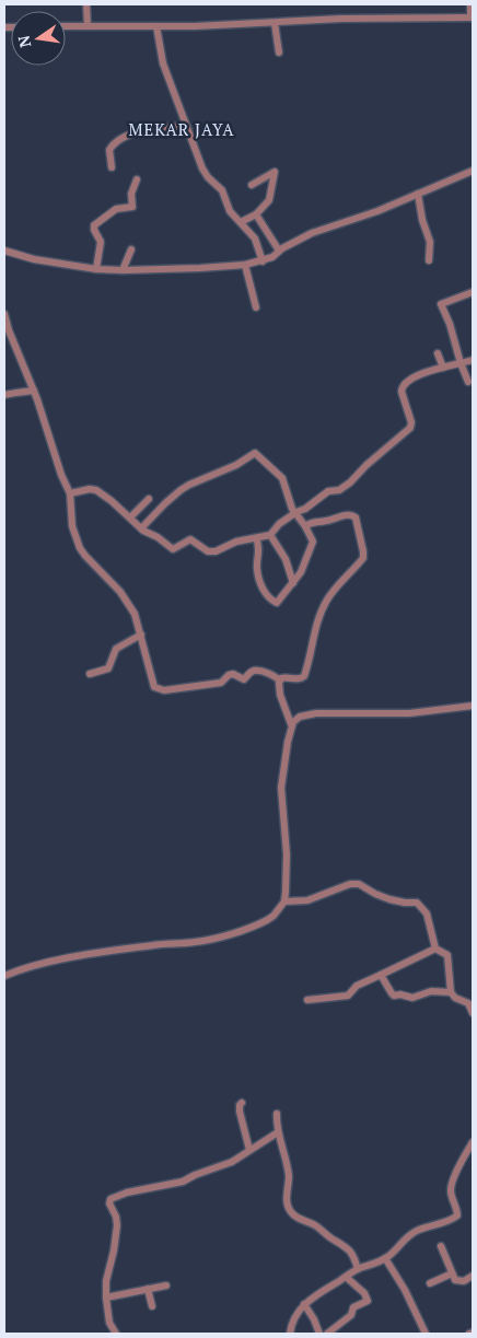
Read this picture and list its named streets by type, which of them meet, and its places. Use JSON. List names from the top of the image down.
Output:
{
  "districts": ["MEKAR JAYA"],
  "north": "left"
}
